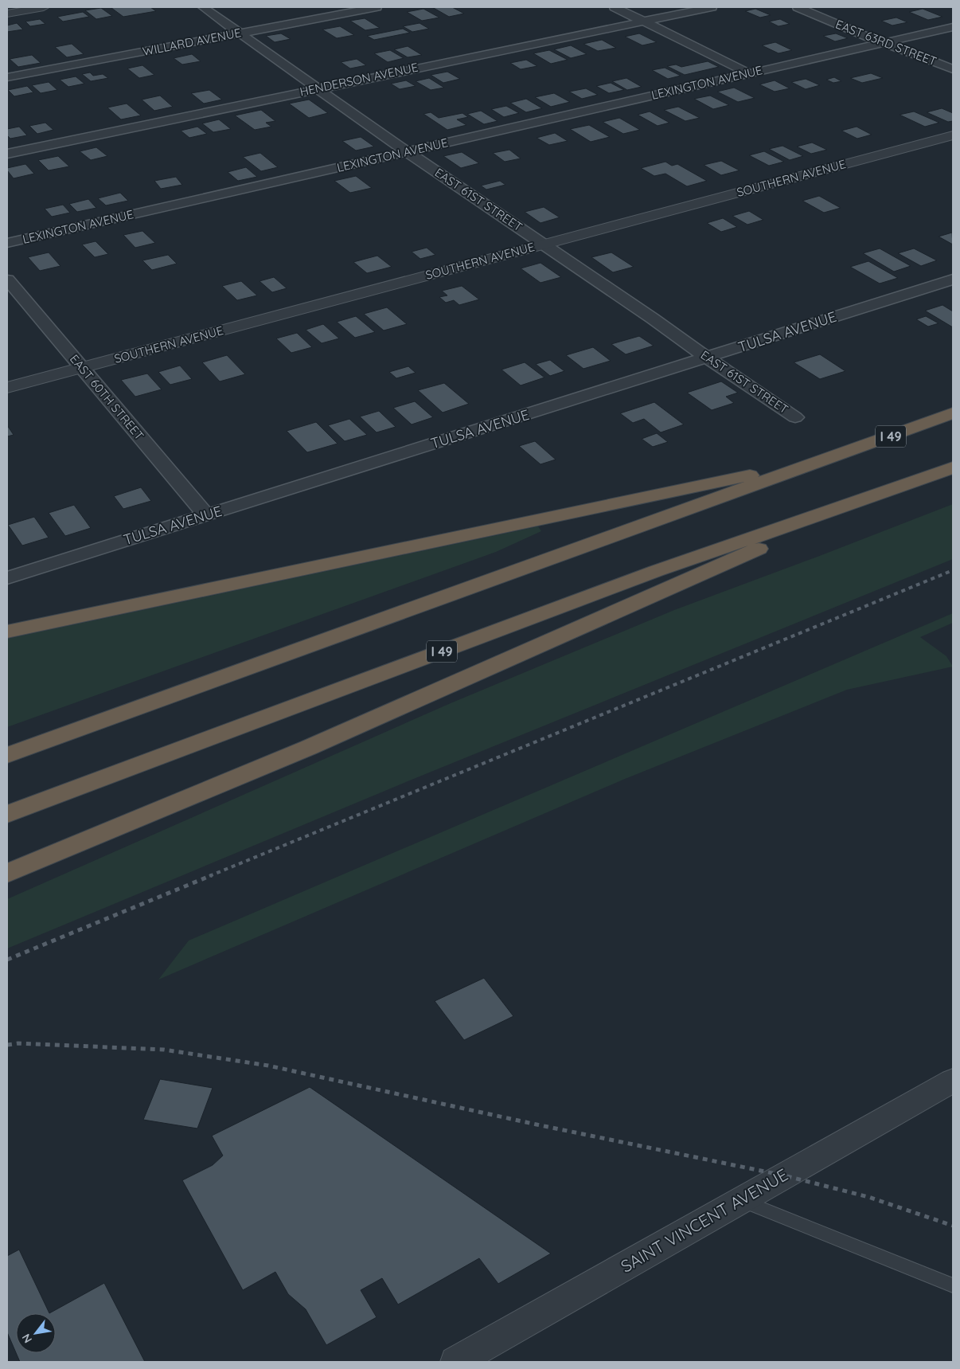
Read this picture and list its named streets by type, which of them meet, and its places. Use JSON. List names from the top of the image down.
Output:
{
  "streets": {
    "highway": ["I 49"],
    "street": [
      "WILLARD AVENUE",
      "EAST 63RD STREET",
      "HENDERSON AVENUE",
      "LEXINGTON AVENUE",
      "SOUTHERN AVENUE",
      "EAST 61ST STREET",
      "TULSA AVENUE",
      "EAST 60TH STREET",
      "SAINT VINCENT AVENUE"
    ]
  },
  "crossings": [
    ["WILLARD AVENUE", "EAST 61ST STREET"],
    ["EAST 63RD STREET", "LEXINGTON AVENUE"],
    ["HENDERSON AVENUE", "EAST 61ST STREET"],
    ["LEXINGTON AVENUE", "EAST 61ST STREET"],
    ["SOUTHERN AVENUE", "EAST 61ST STREET"],
    ["SOUTHERN AVENUE", "EAST 60TH STREET"],
    ["EAST 61ST STREET", "TULSA AVENUE"],
    ["TULSA AVENUE", "EAST 60TH STREET"]
  ],
  "north": "bottom left"
}
